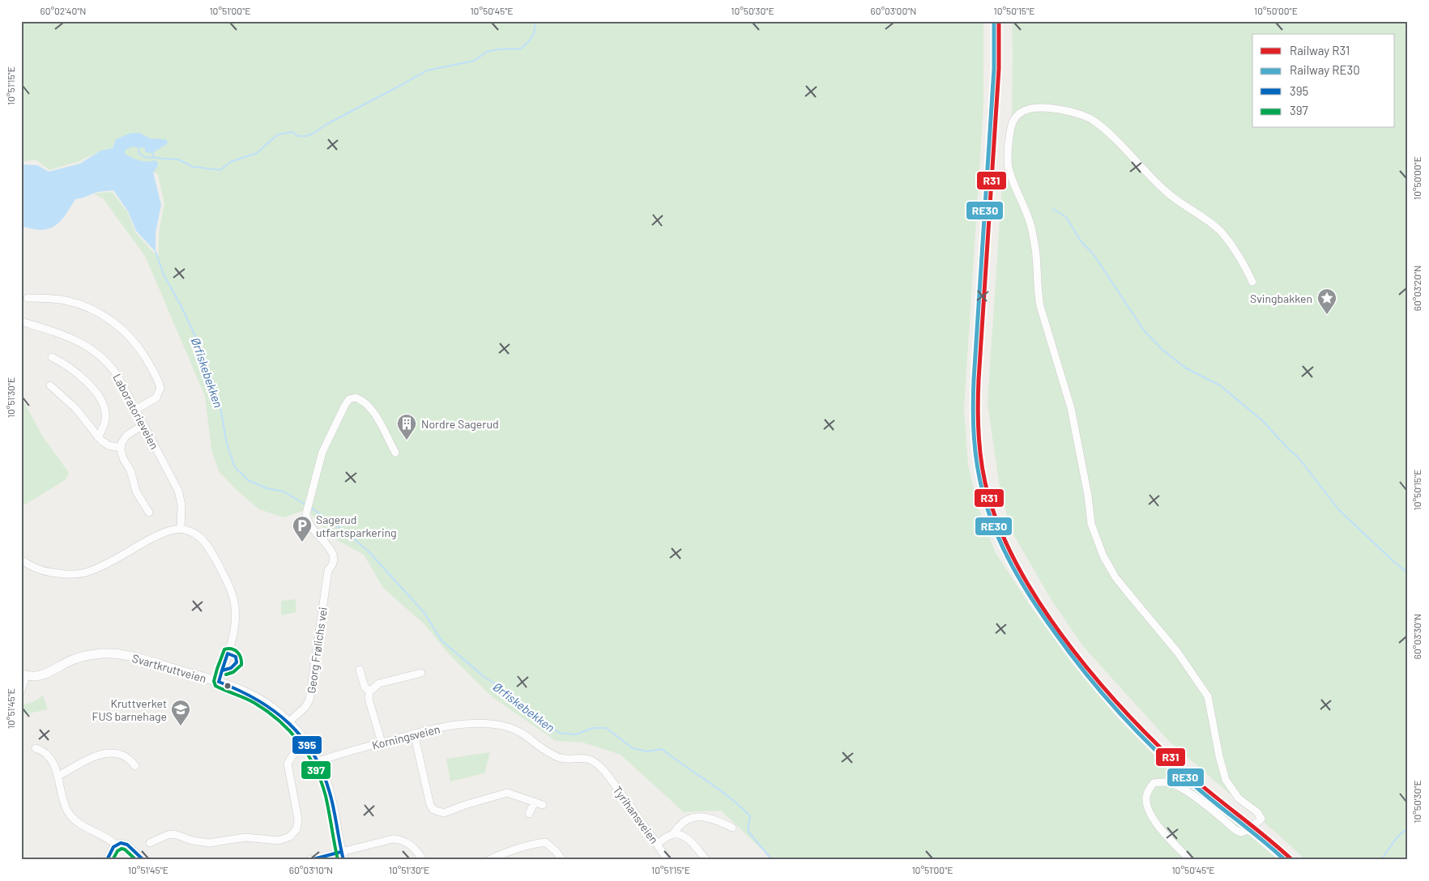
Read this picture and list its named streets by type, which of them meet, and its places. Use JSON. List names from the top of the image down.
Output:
{
  "streets": {
    "street": [
      "Laboratorieveien",
      "Georg Frølichs vei",
      "Svartkruttveien",
      "Korningsveien",
      "Tyrihansveien"
    ]
  },
  "crossings": [
    ["Georg Frølichs vei", "Svartkruttveien"],
    ["Svartkruttveien", "Korningsveien"],
    ["Korningsveien", "Tyrihansveien"]
  ],
  "water": ["Ørfiskebekken"],
  "places": {
    "place": ["Svingbakken"],
    "building": ["Nordre Sagerud"],
    "parking": ["Sagerud utfartsparkering"],
    "school or university": ["Kruttverket FUS barnehage"]
  },
  "lines": [
    "rail line R31",
    "rail line RE30",
    "transit line 397",
    "transit line 395"
  ],
  "legend": [
    "Railway R31",
    "Railway RE30",
    "395",
    "397"
  ],
  "coordinates": [
    "60°02'40\"N",
    "10°51'00\"E",
    "10°50'45\"E",
    "10°50'30\"E",
    "60°03'00\"N",
    "10°50'15\"E",
    "10°50'00\"E",
    "10°51'15\"E",
    "60°03'20\"N",
    "10°51'30\"E",
    "60°03'30\"N",
    "10°51'45\"E",
    "60°03'10\"N"
  ]
}
